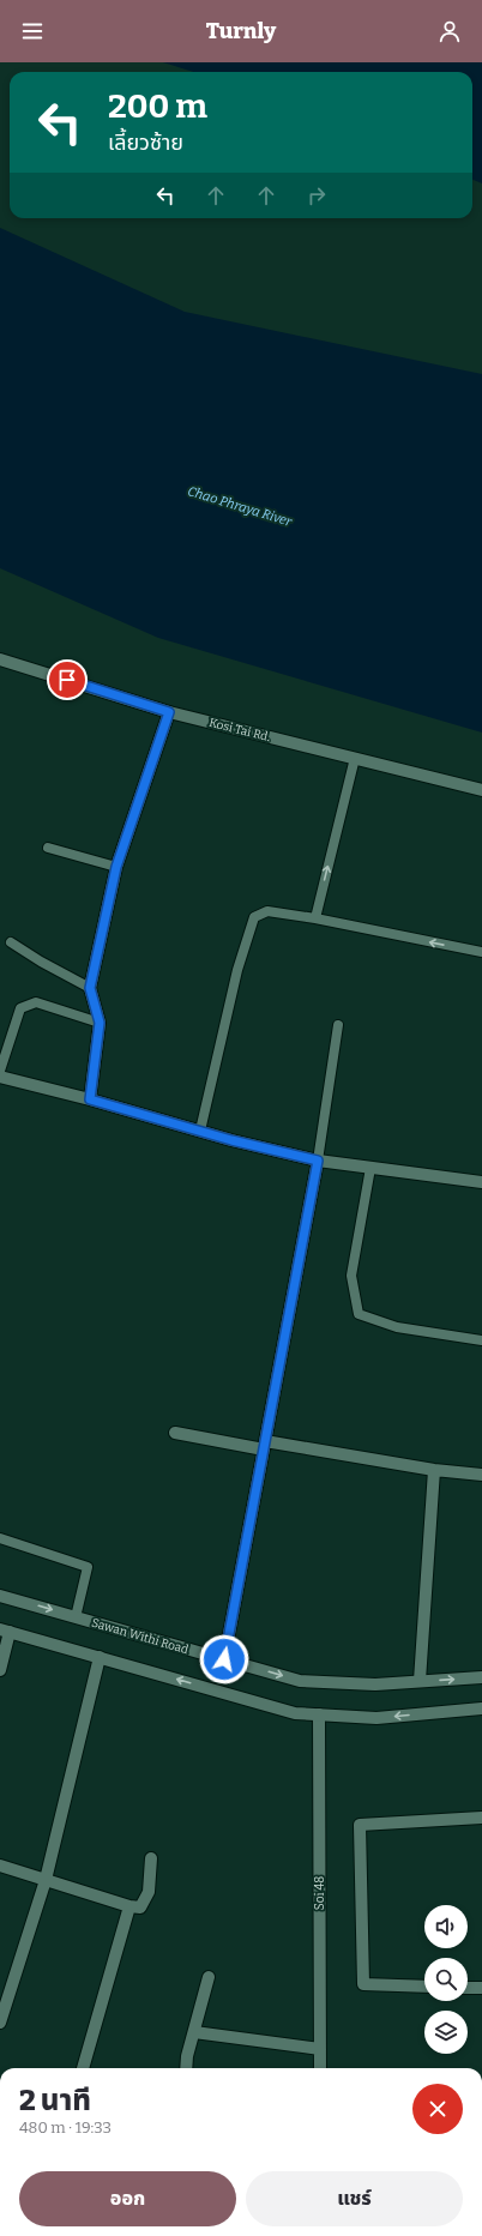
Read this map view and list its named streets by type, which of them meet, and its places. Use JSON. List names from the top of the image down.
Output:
{
  "streets": {
    "street": ["Kosi Tai Rd.", "Sawan Withi Road", "Soi 48"]
  },
  "water": ["Chao Phraya River"],
  "page": {
    "header": "Turnly",
    "turn": ["200 m", "เลี้ยวซ้าย"],
    "heading": ["2 นาที", "480 m · 19:33"],
    "buttons": ["ออก", "แชร์"]
  }
}
